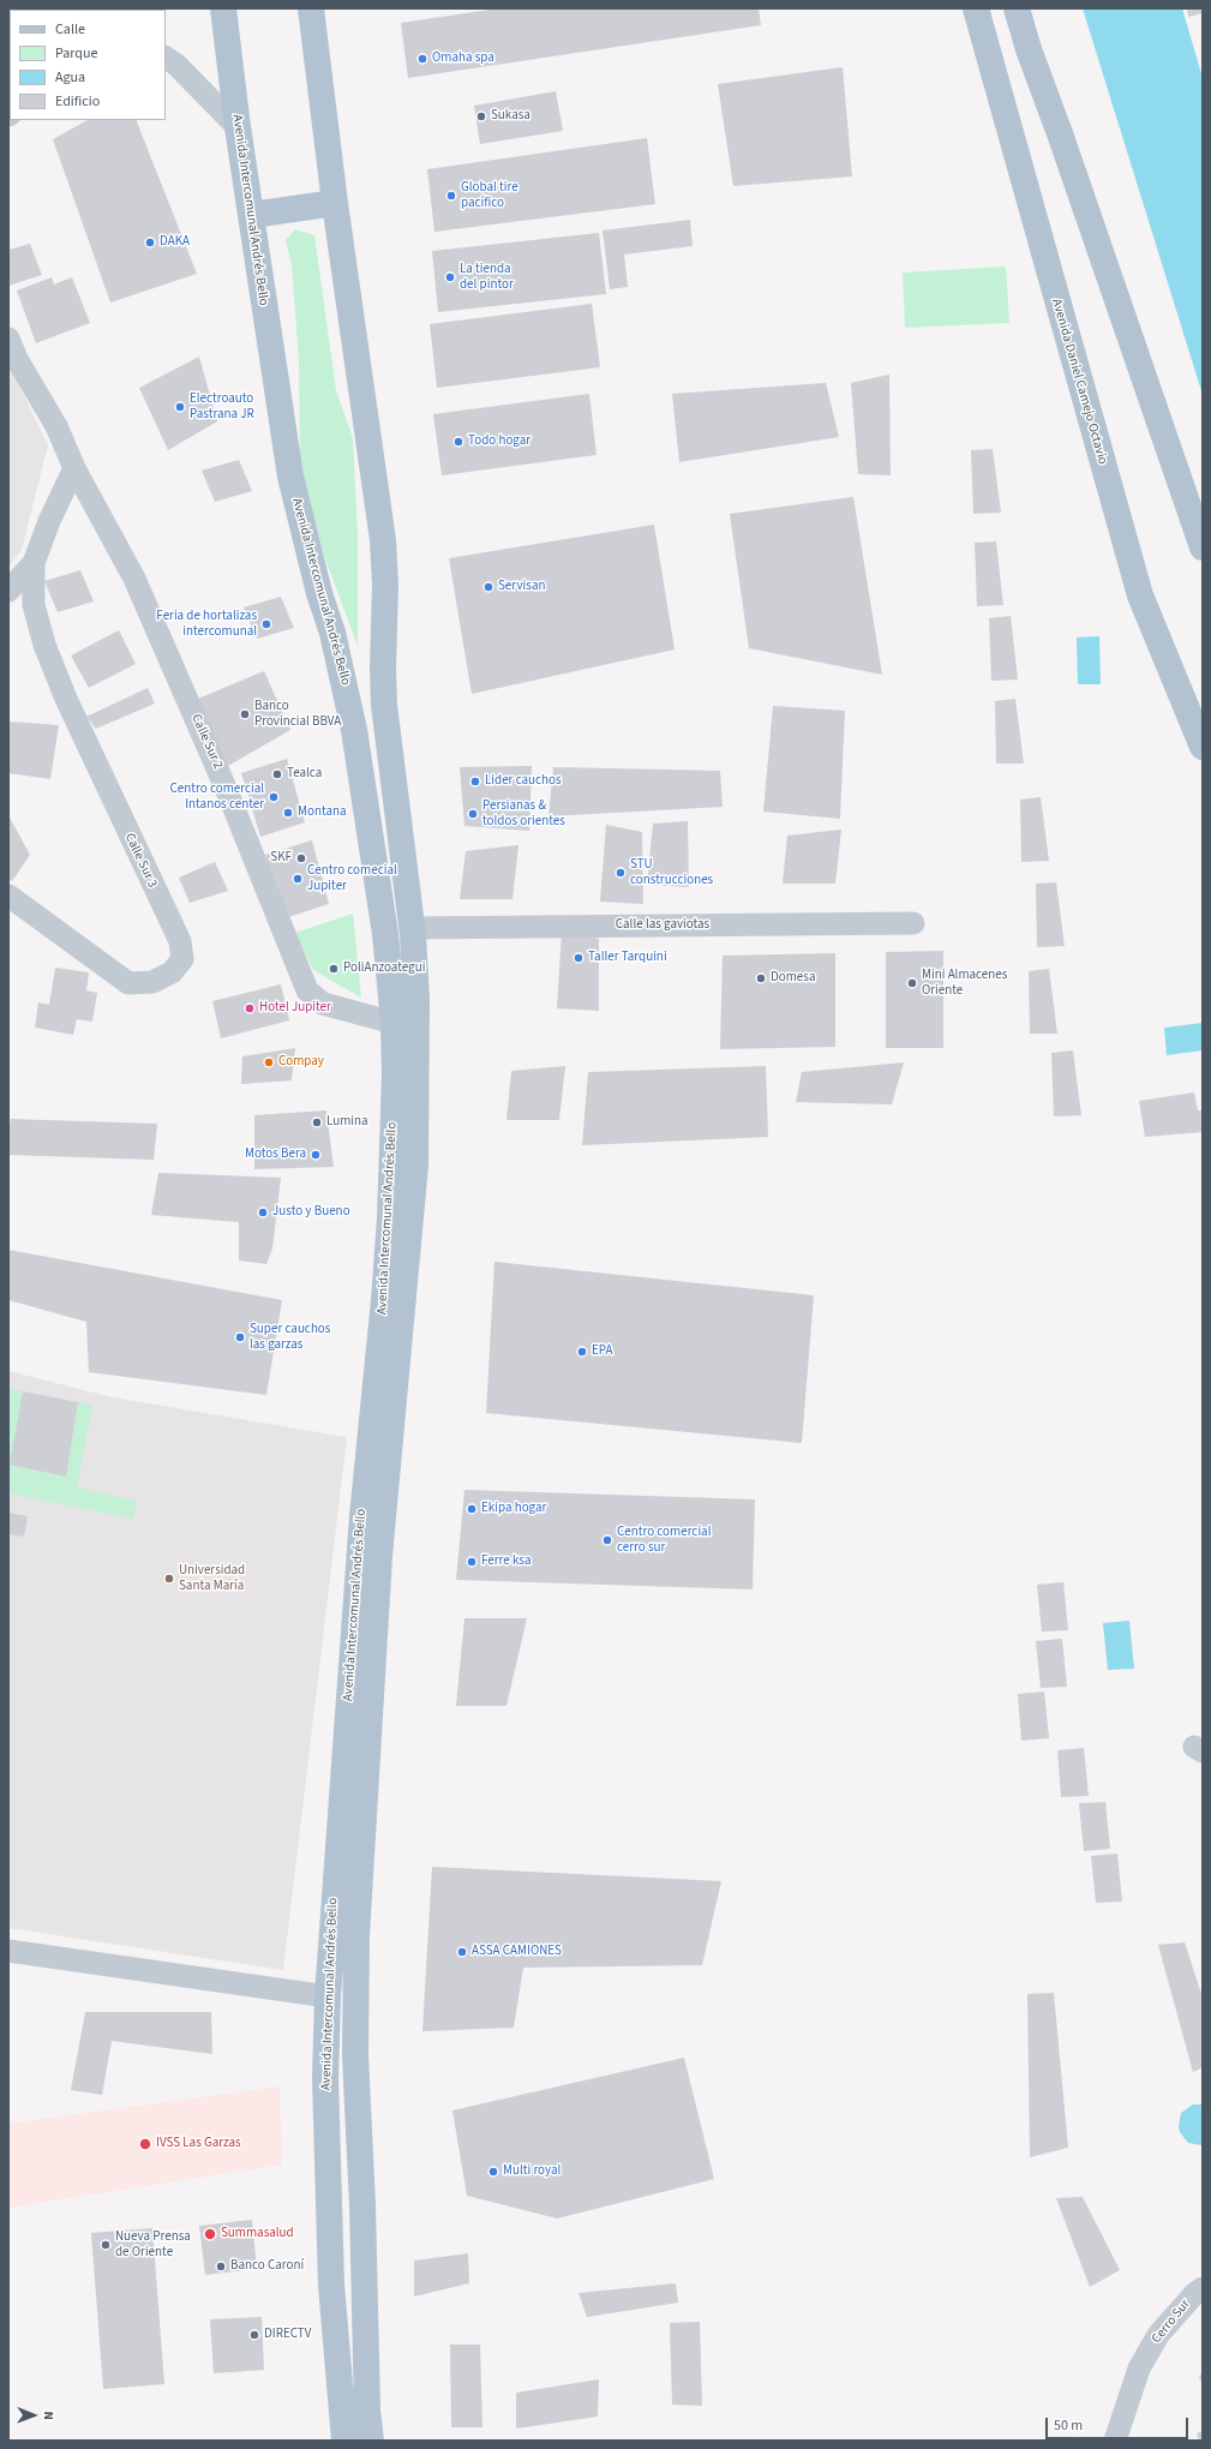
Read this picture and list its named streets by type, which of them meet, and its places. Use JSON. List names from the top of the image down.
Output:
{
  "streets": {
    "main road": ["Avenida Intercomunal Andrés Bello", "Avenida Daniel Camejo Octavio"],
    "street": [
      "Calle Sur 2",
      "Calle Sur 3",
      "Calle las gaviotas",
      "Cerro Sur"
    ]
  },
  "crossings": [
    ["Avenida Intercomunal Andrés Bello", "Calle Sur 2"],
    ["Avenida Intercomunal Andrés Bello", "Calle las gaviotas"]
  ],
  "places": [
    "Omaha spa",
    "Sukasa",
    "Global tire pacífico",
    "DAKA",
    "La tienda del pintor",
    "Electroauto Pastrana JR",
    "Todo hogar",
    "Servisan",
    "Feria de hortalizas intercomunal",
    "Banco Provincial BBVA",
    "Tealca",
    "Lider cauchos",
    "Centro comercial Intanos center",
    "Montana",
    "Persianas & toldos orientes",
    "SKF",
    "STU construcciones",
    "Centro comecial Jupiter",
    "Taller Tarquini",
    "PoliAnzoategui",
    "Domesa",
    "Mini Almacenes Oriente",
    "Hotel Jupiter",
    "Compay",
    "Lumina",
    "Motos Bera",
    "Justo y Bueno",
    "Super cauchos las garzas",
    "EPA",
    "Ekipa hogar",
    "Centro comercial cerro sur",
    "Ferre ksa",
    "Universidad Santa María",
    "ASSA CAMIONES",
    "IVSS Las Garzas",
    "Multi royal",
    "Summasalud",
    "Nueva Prensa de Oriente",
    "Banco Caroní",
    "DIRECTV"
  ],
  "legend": [
    "Calle",
    "Parque",
    "Agua",
    "Edificio"
  ],
  "scale_bar": "50 m",
  "north": "right"
}
